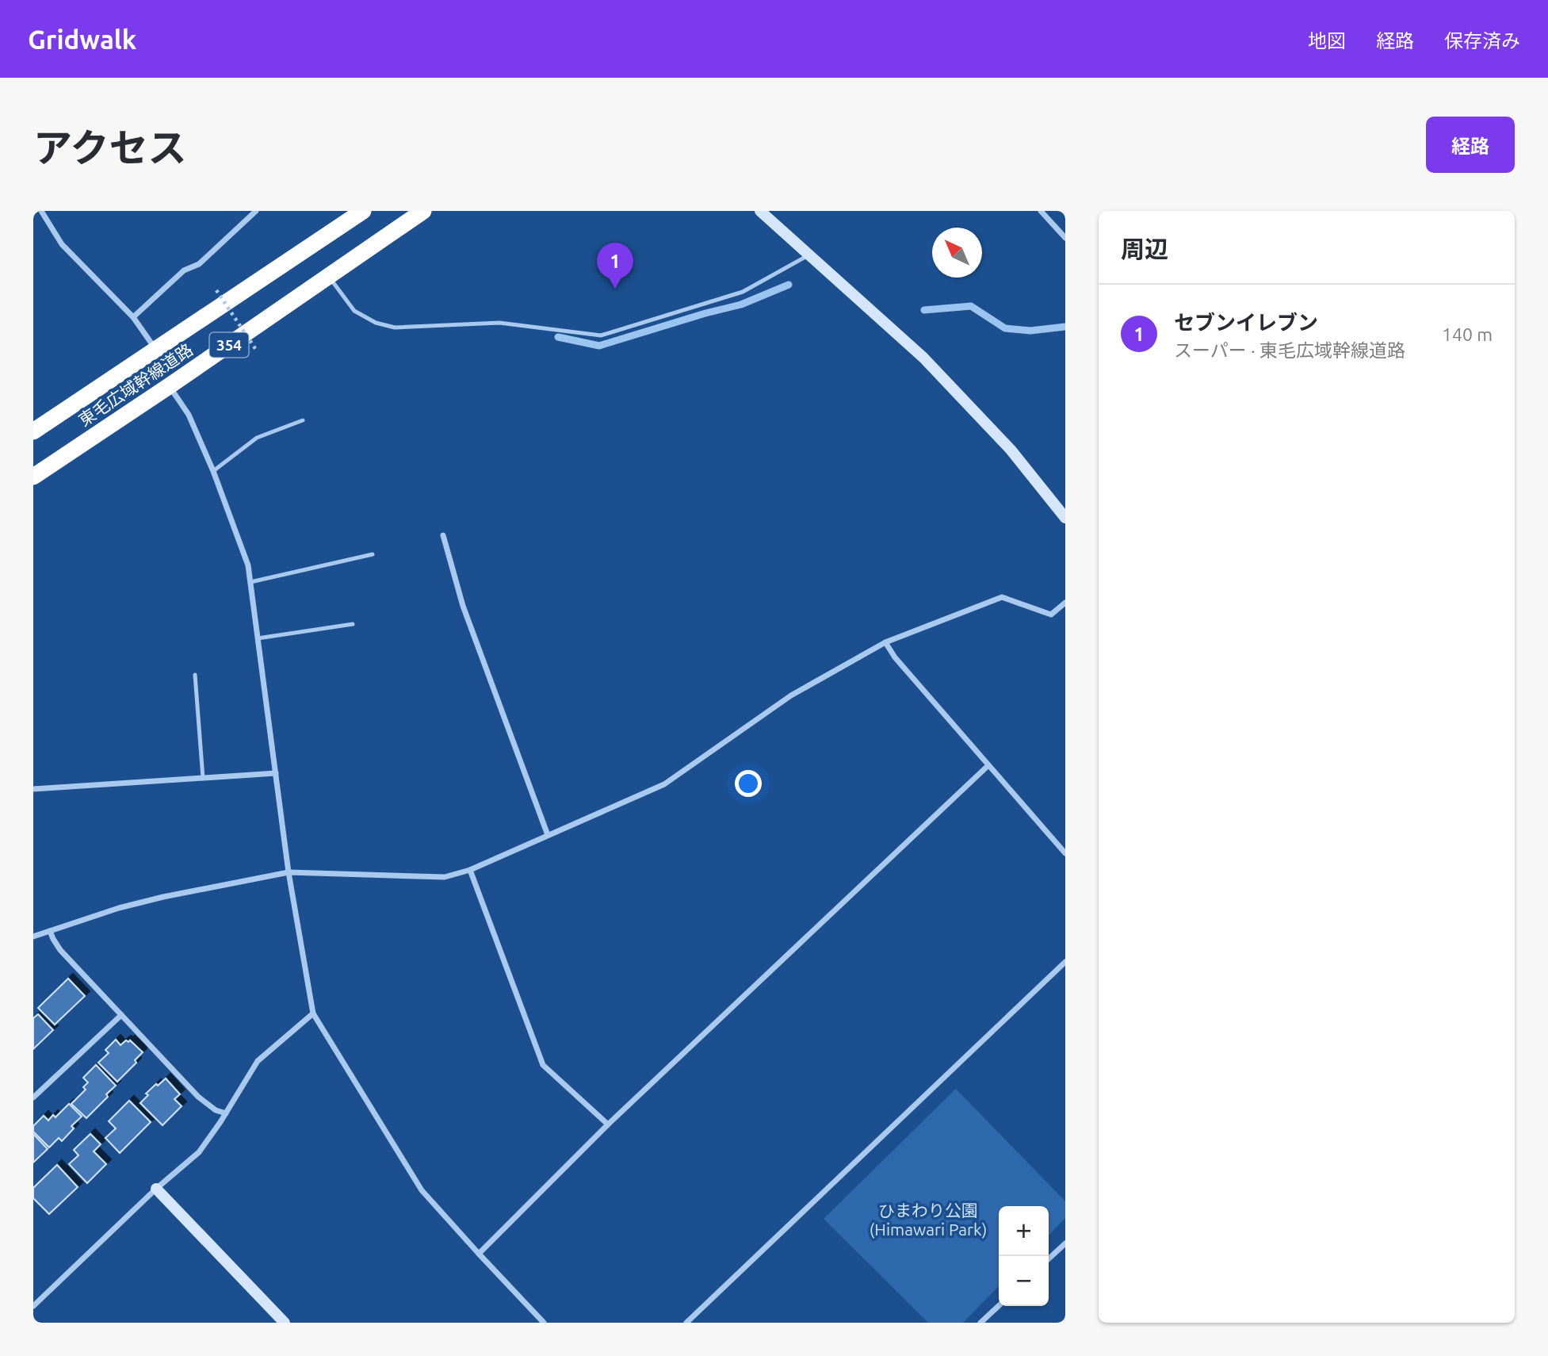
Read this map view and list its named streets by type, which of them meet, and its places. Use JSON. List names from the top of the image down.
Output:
{
  "streets": {
    "highway": ["354", "東毛広域幹線道路"]
  },
  "parks": ["ひまわり公園 (Himawari Park)"],
  "north": "top left",
  "page": {
    "header": "Gridwalk",
    "nav": ["地図", "経路", "保存済み"],
    "title": "アクセス",
    "buttons": "経路",
    "heading": "周辺",
    "pins": "1",
    "list": [
      {
        "mark": "1",
        "name": "セブンイレブン",
        "note": "スーパー · 東毛広域幹線道路",
        "value": "140 m"
      }
    ],
    "map_buttons": ["+", "−"]
  }
}
